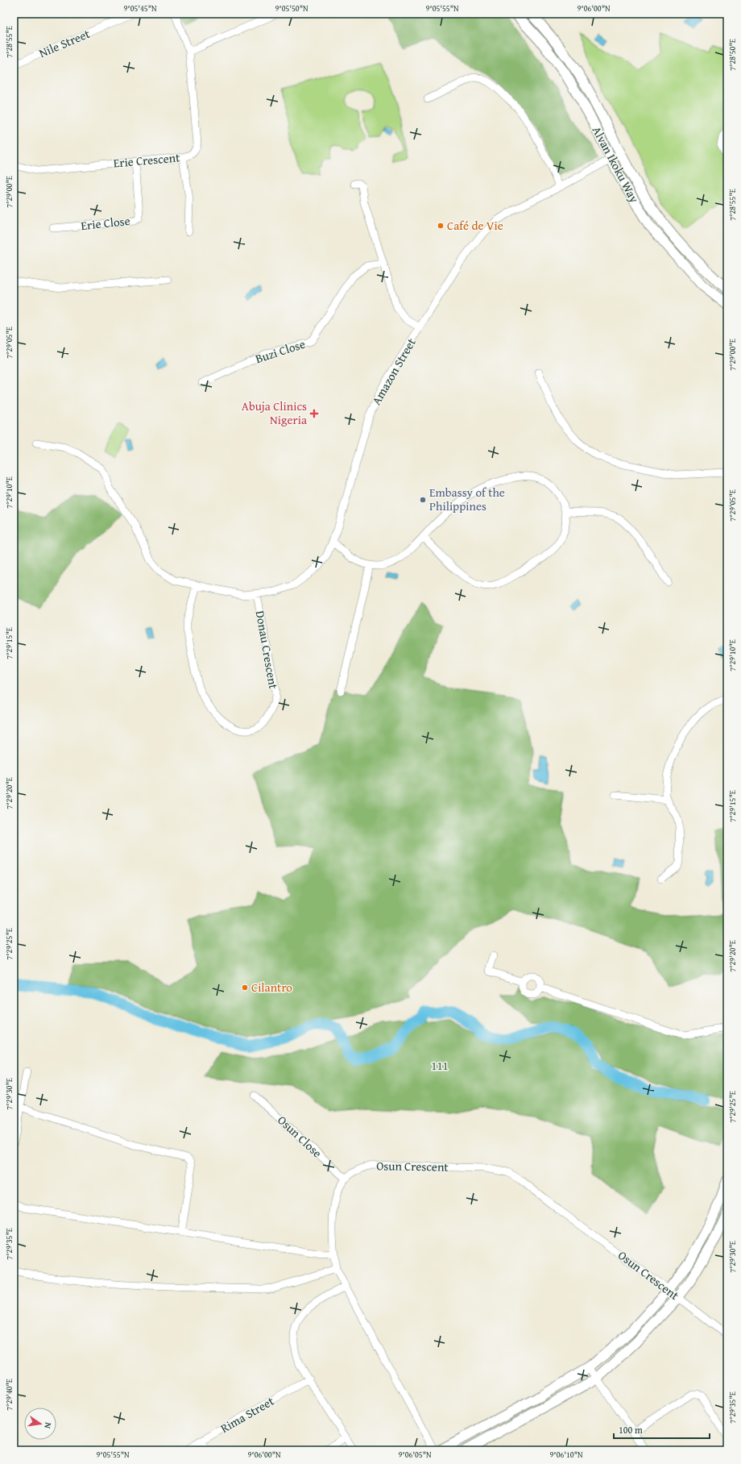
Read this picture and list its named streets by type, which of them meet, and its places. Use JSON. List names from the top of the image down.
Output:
{
  "streets": {
    "street": [
      "Nile Street",
      "Erie Crescent",
      "Alvan Ikoku Way",
      "Erie Close",
      "Buzi Close",
      "Amazon Street",
      "Donau Crescent",
      "Osun Close",
      "Osun Crescent",
      "Rima Street"
    ]
  },
  "crossings": [
    ["Erie Crescent", "Erie Close"],
    ["Alvan Ikoku Way", "Amazon Street"],
    ["Amazon Street", "Donau Crescent"],
    ["Osun Close", "Osun Crescent"]
  ],
  "parks": ["111"],
  "places": {
    "other": ["Café de Vie", "Embassy of the Philippines", "Cilantro"],
    "health": ["Abuja Clinics Nigeria"]
  },
  "scale_bar": "100 m",
  "north": "right",
  "coordinates": [
    "9°05'45\"N",
    "9°05'50\"N",
    "9°05'55\"N",
    "9°06'00\"N",
    "7°28'55\"E",
    "7°28'50\"E",
    "7°29'00\"E",
    "7°29'05\"E",
    "7°29'10\"E",
    "7°29'15\"E",
    "7°29'20\"E",
    "7°29'25\"E",
    "7°29'30\"E",
    "7°29'35\"E",
    "7°29'40\"E",
    "9°06'05\"N",
    "9°06'10\"N"
  ]
}
